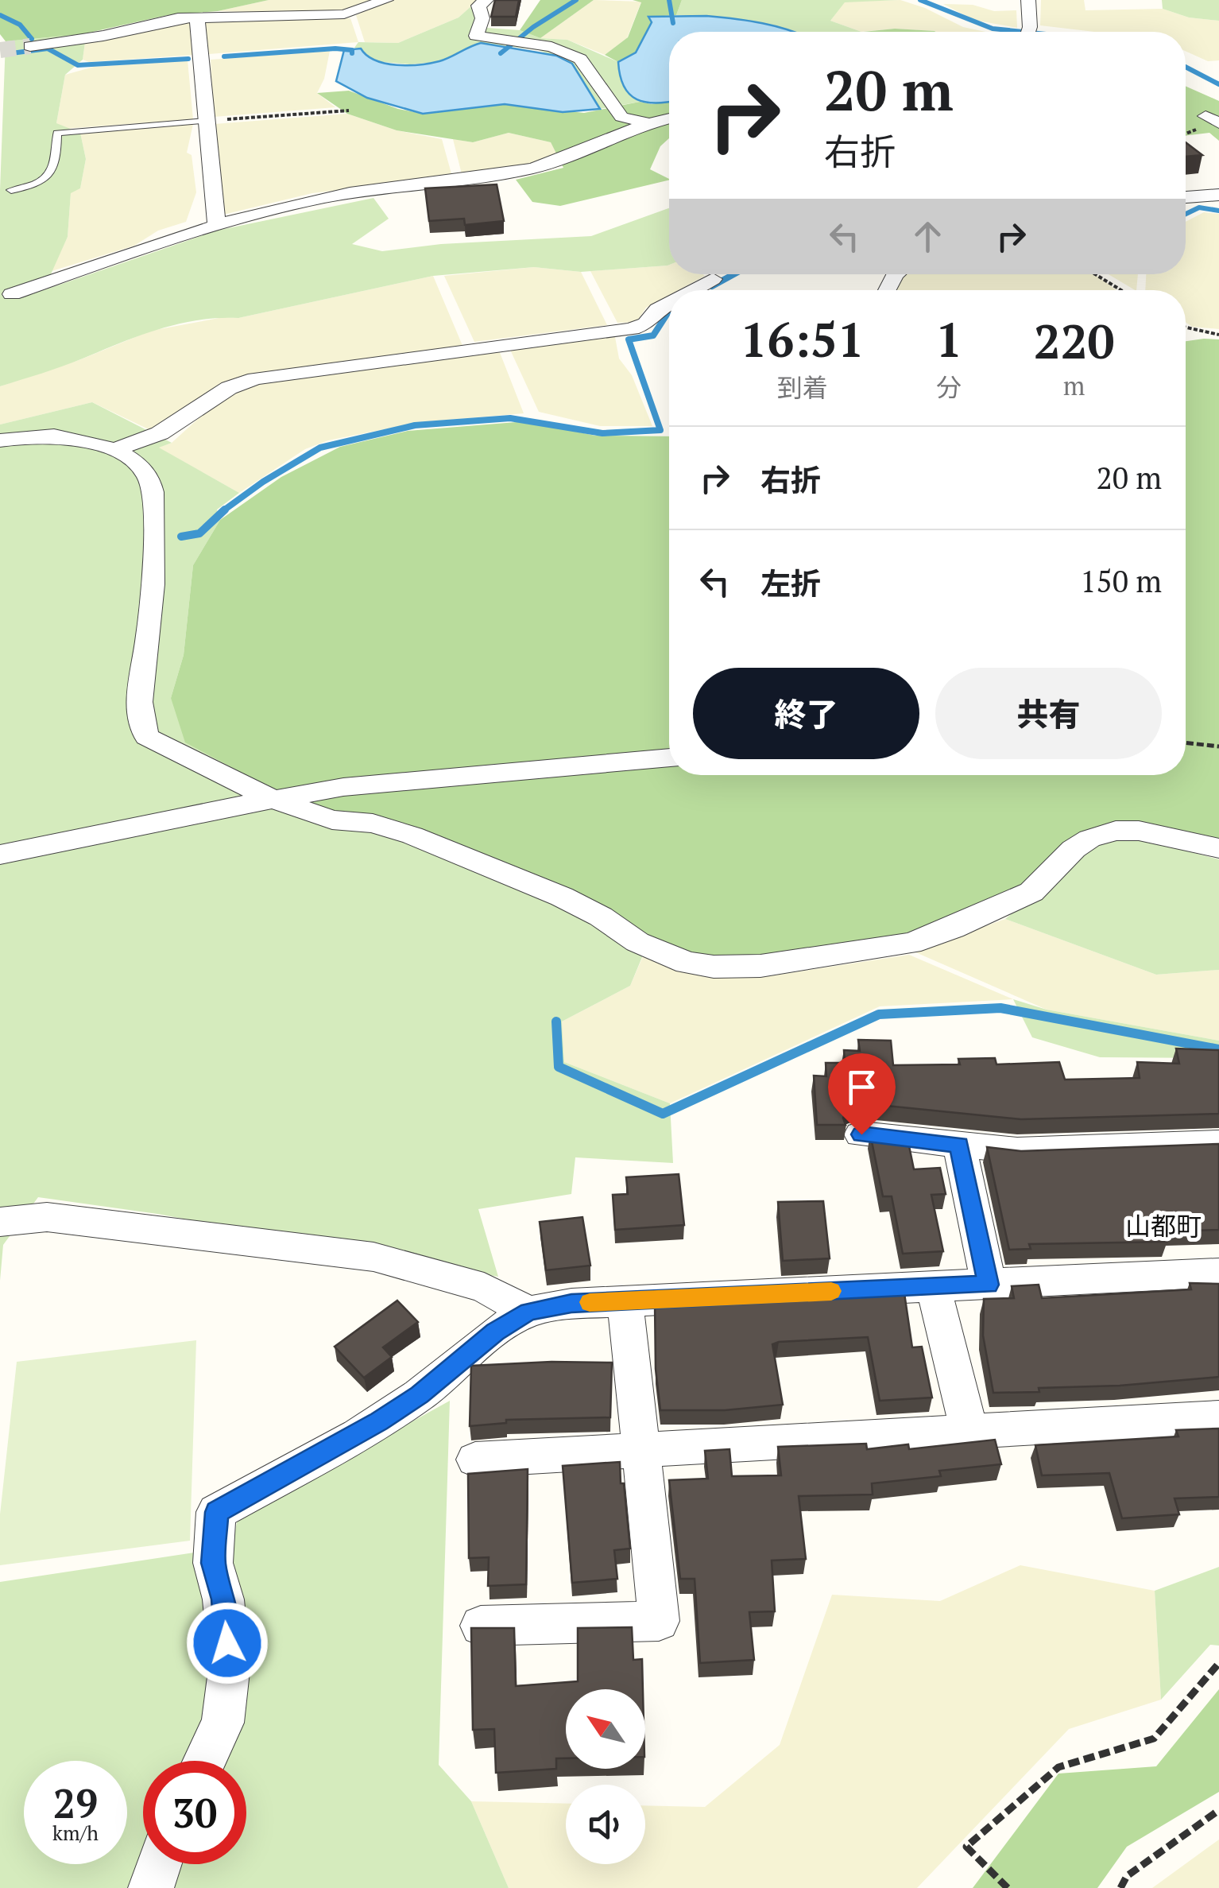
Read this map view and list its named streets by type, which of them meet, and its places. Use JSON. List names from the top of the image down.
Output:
{
  "districts": ["山都町"],
  "north": "top left",
  "page": {
    "turn": ["20 m", "右折"],
    "eta": [
      "16:51",
      "到着",
      "1",
      "分",
      "220",
      "m"
    ],
    "list": [
      {
        "name": "右折",
        "value": "20 m"
      },
      {
        "name": "左折",
        "value": "150 m"
      }
    ],
    "buttons": ["終了", "共有"],
    "speed": "29 km/h",
    "limit": "30"
  }
}
